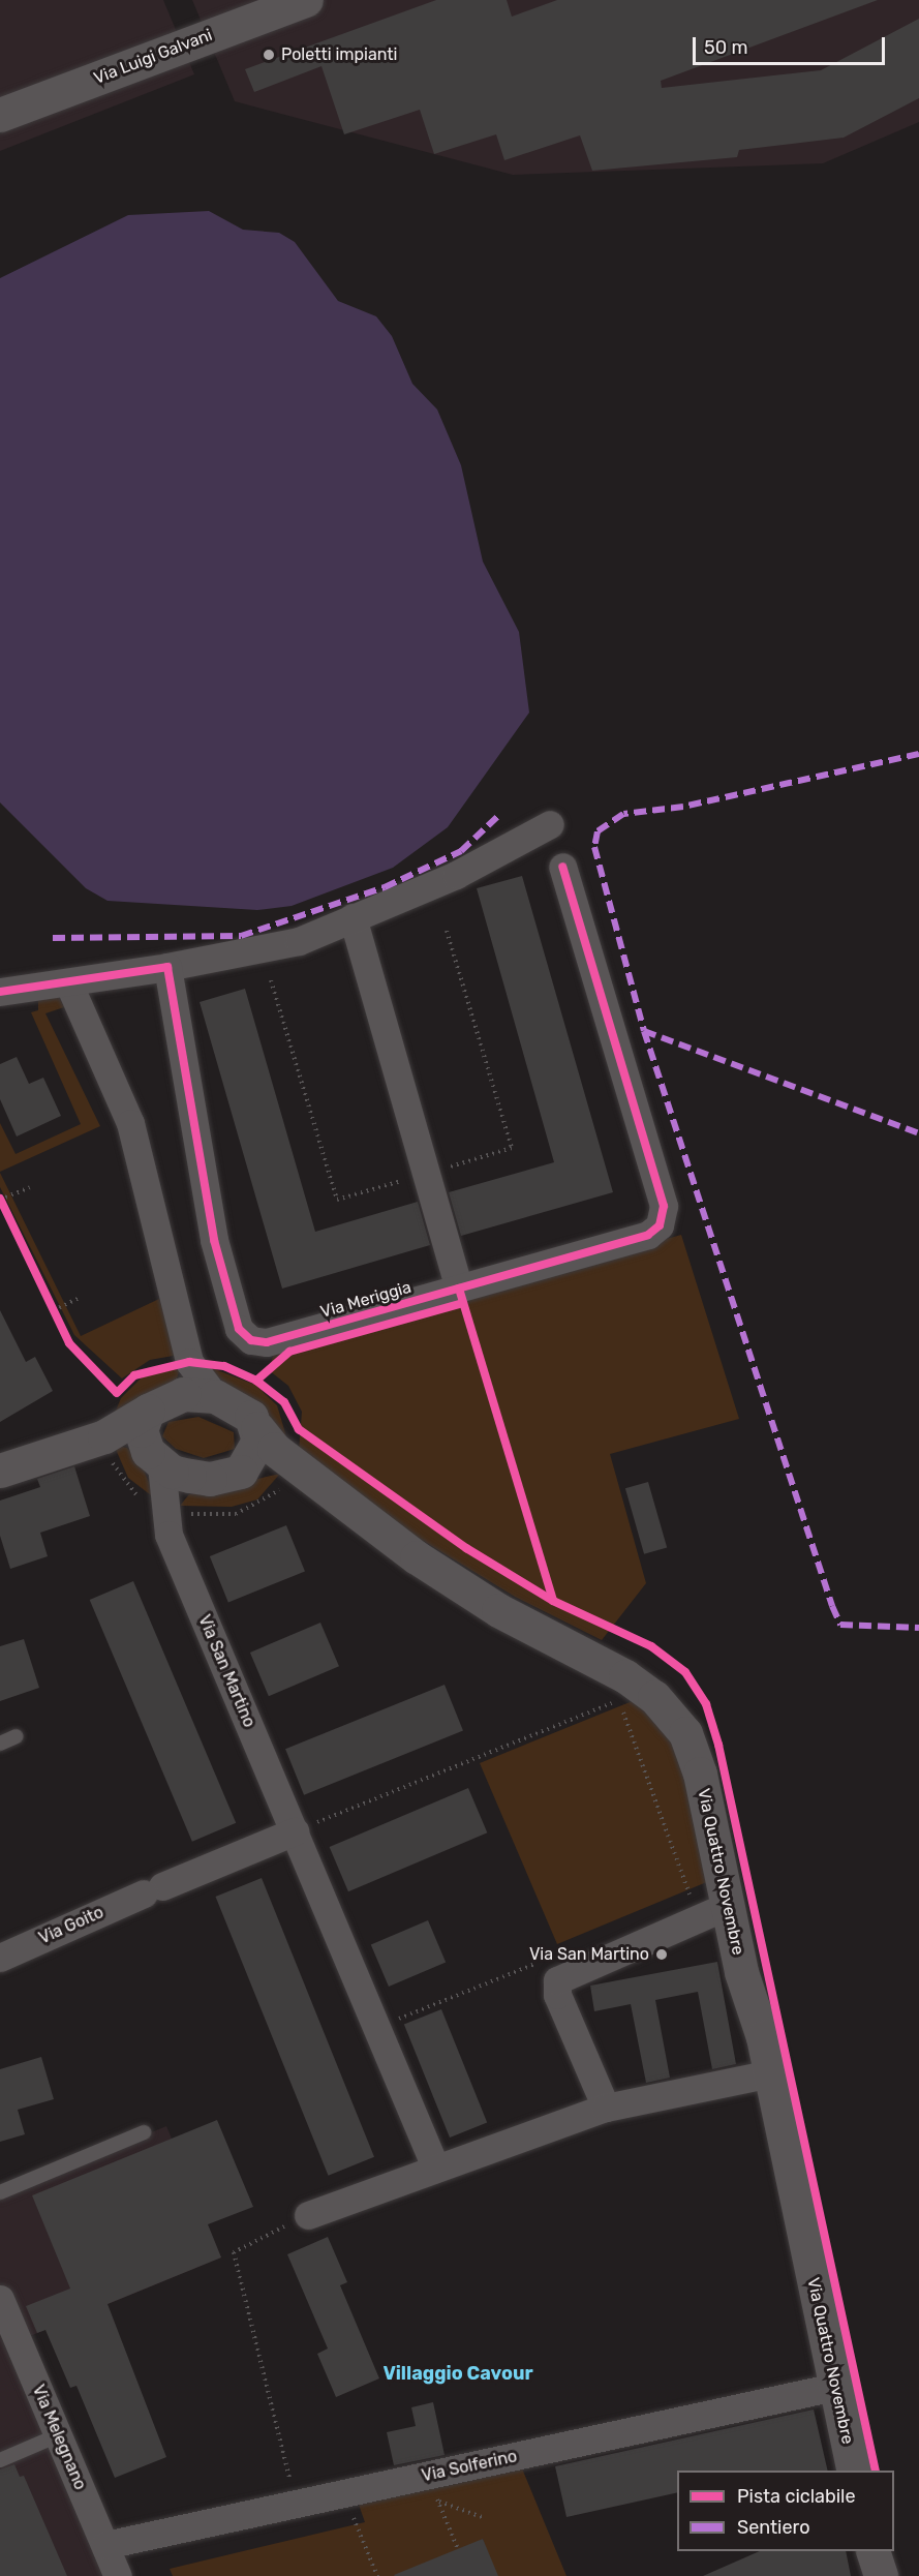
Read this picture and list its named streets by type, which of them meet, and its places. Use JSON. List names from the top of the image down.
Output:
{
  "streets": {
    "street": [
      "Via Luigi Galvani",
      "Via Meriggia",
      "Via San Martino",
      "Via Quattro Novembre",
      "Via Goito",
      "Via Melegnano",
      "Via Solferino"
    ]
  },
  "crossings": [
    ["Via San Martino", "Via Goito"],
    ["Via Quattro Novembre", "Via Solferino"],
    ["Via Melegnano", "Via Solferino"]
  ],
  "districts": ["Villaggio Cavour"],
  "places": ["Poletti impianti", "Via San Martino"],
  "legend": ["Pista ciclabile", "Sentiero"],
  "scale_bar": "50 m"
}
